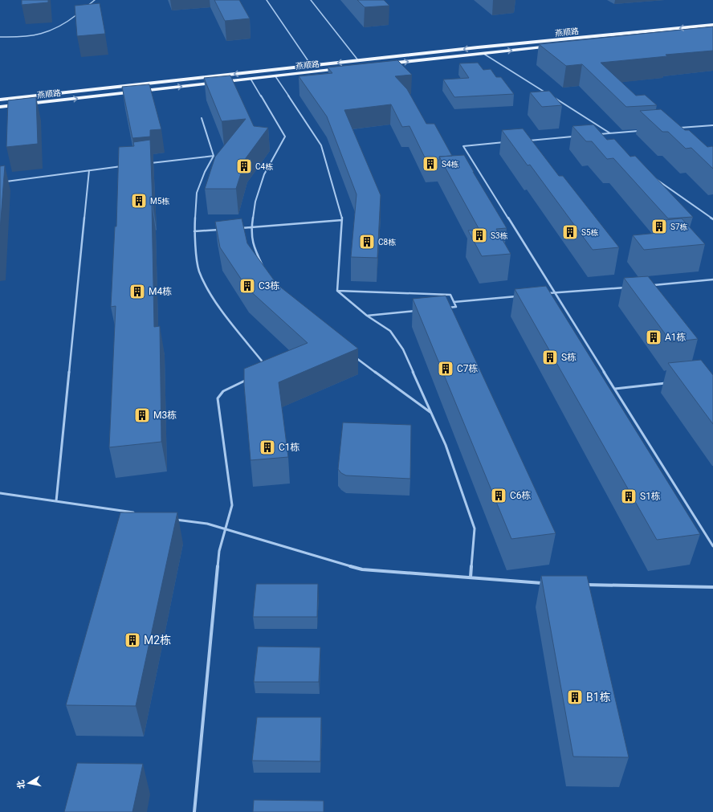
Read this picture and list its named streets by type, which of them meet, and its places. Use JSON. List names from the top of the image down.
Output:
{
  "streets": {
    "main road": ["燕顺路"]
  },
  "places": {
    "building": [
      "S4栋",
      "C4栋",
      "M5栋",
      "S7栋",
      "S5栋",
      "S3栋",
      "C8栋",
      "C3栋",
      "M4栋",
      "A1栋",
      "S栋",
      "C7栋",
      "M3栋",
      "C1栋",
      "C6栋",
      "S1栋",
      "M2栋",
      "B1栋"
    ]
  },
  "north": "left"
}
